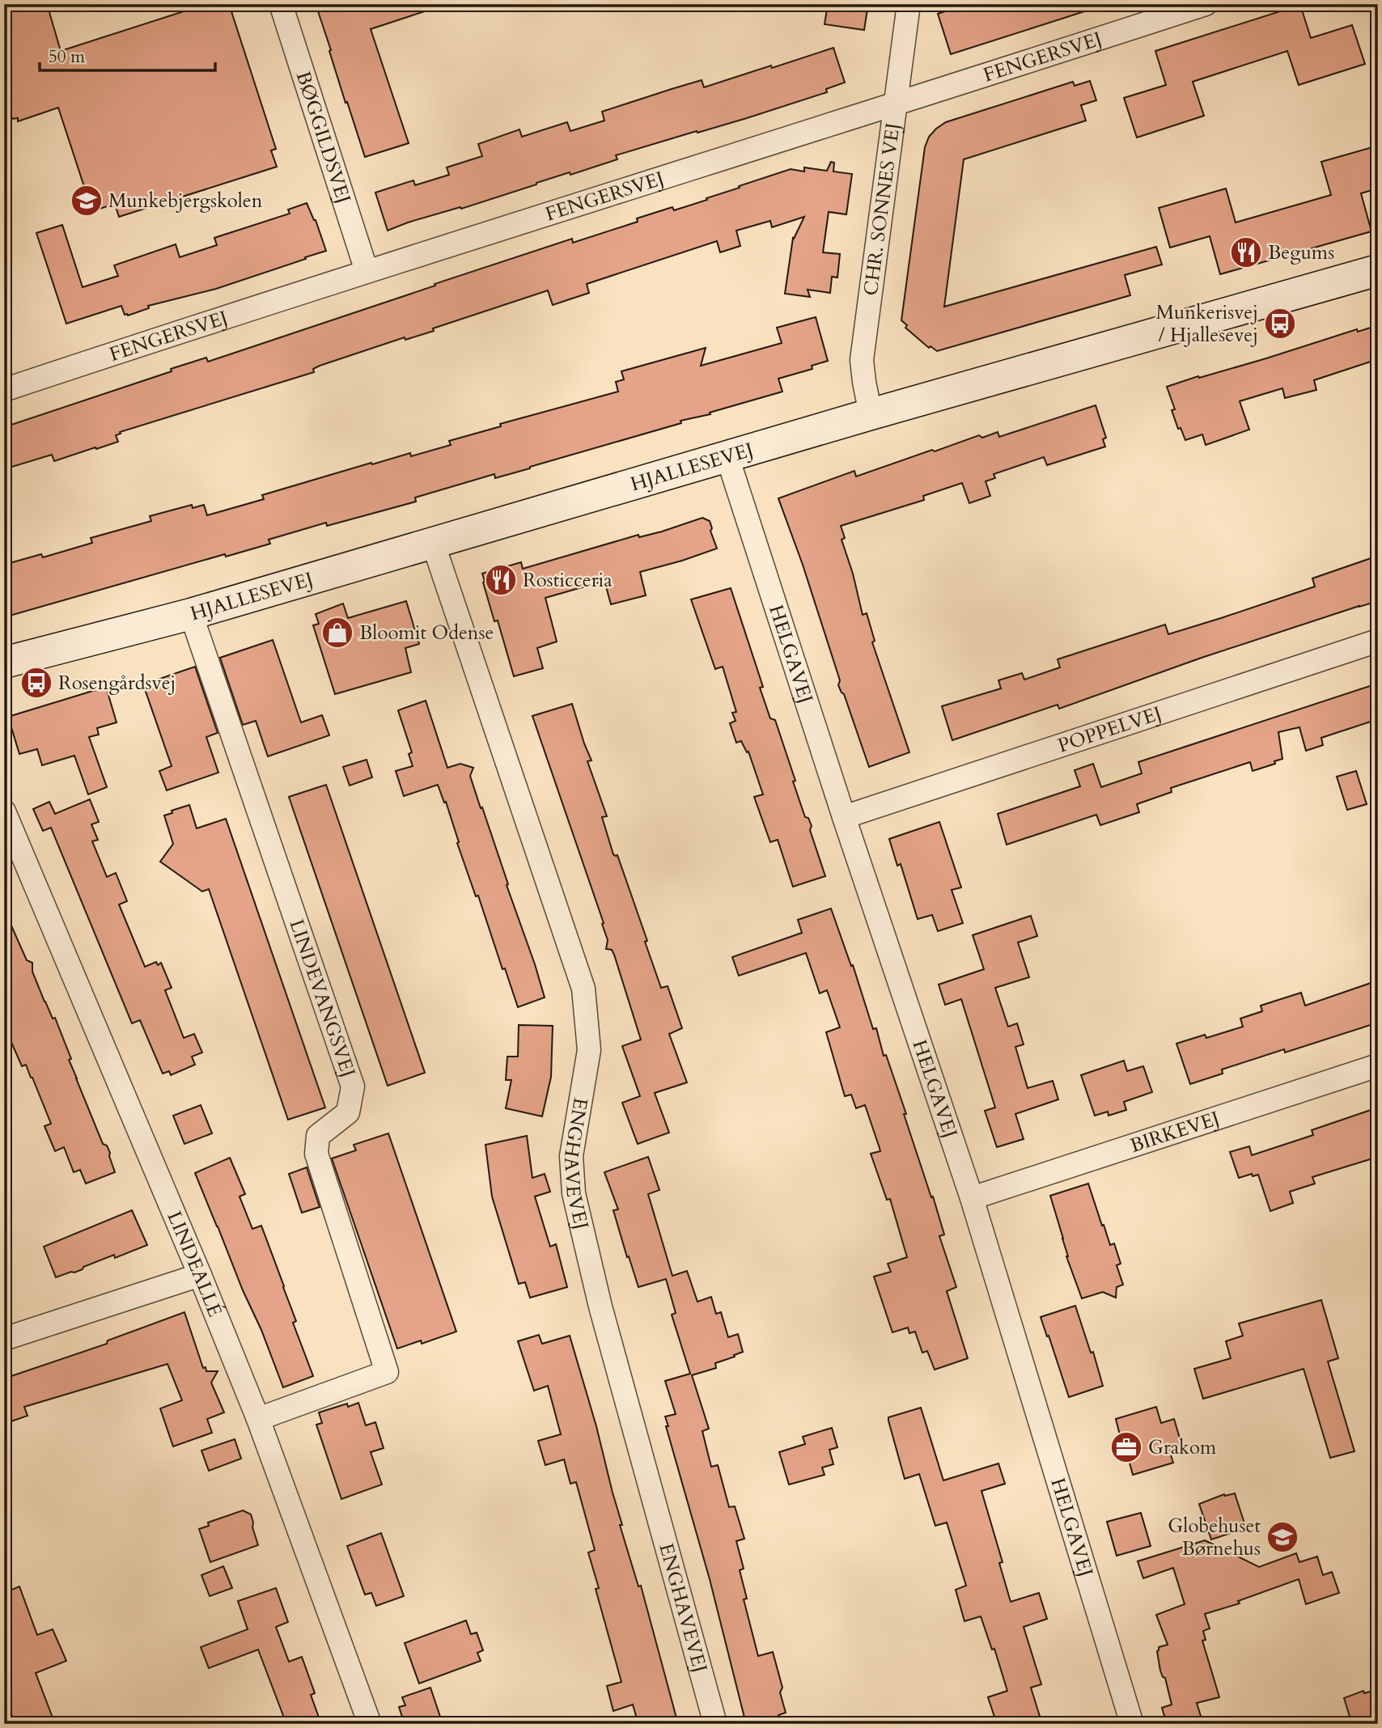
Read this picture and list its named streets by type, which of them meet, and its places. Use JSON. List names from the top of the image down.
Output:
{
  "streets": {
    "street": [
      "FENGERSVEJ",
      "BØGGILDSVEJ",
      "CHR. SONNES VEJ",
      "HJALLESEVEJ",
      "HELGAVEJ",
      "POPPELVEJ",
      "LINDEVANGSVEJ",
      "BIRKEVEJ",
      "ENGHAVEVEJ",
      "LINDEALLÉ"
    ]
  },
  "crossings": [
    ["FENGERSVEJ", "BØGGILDSVEJ"],
    ["FENGERSVEJ", "CHR. SONNES VEJ"],
    ["CHR. SONNES VEJ", "HJALLESEVEJ"],
    ["HJALLESEVEJ", "HELGAVEJ"],
    ["HJALLESEVEJ", "LINDEVANGSVEJ"],
    ["HJALLESEVEJ", "ENGHAVEVEJ"],
    ["HELGAVEJ", "POPPELVEJ"],
    ["HELGAVEJ", "BIRKEVEJ"],
    ["LINDEVANGSVEJ", "LINDEALLÉ"]
  ],
  "places": {
    "school or university": ["Munkebjergskolen", "Globehuset Børnehus"],
    "restaurant": ["Begums", "Rosticceria"],
    "bus stop": ["Munkerisvej / Hjallesevej", "Rosengårdsvej"],
    "shop": ["Bloomit Odense"],
    "office": ["Grakom"]
  },
  "scale_bar": "50 m"
}
